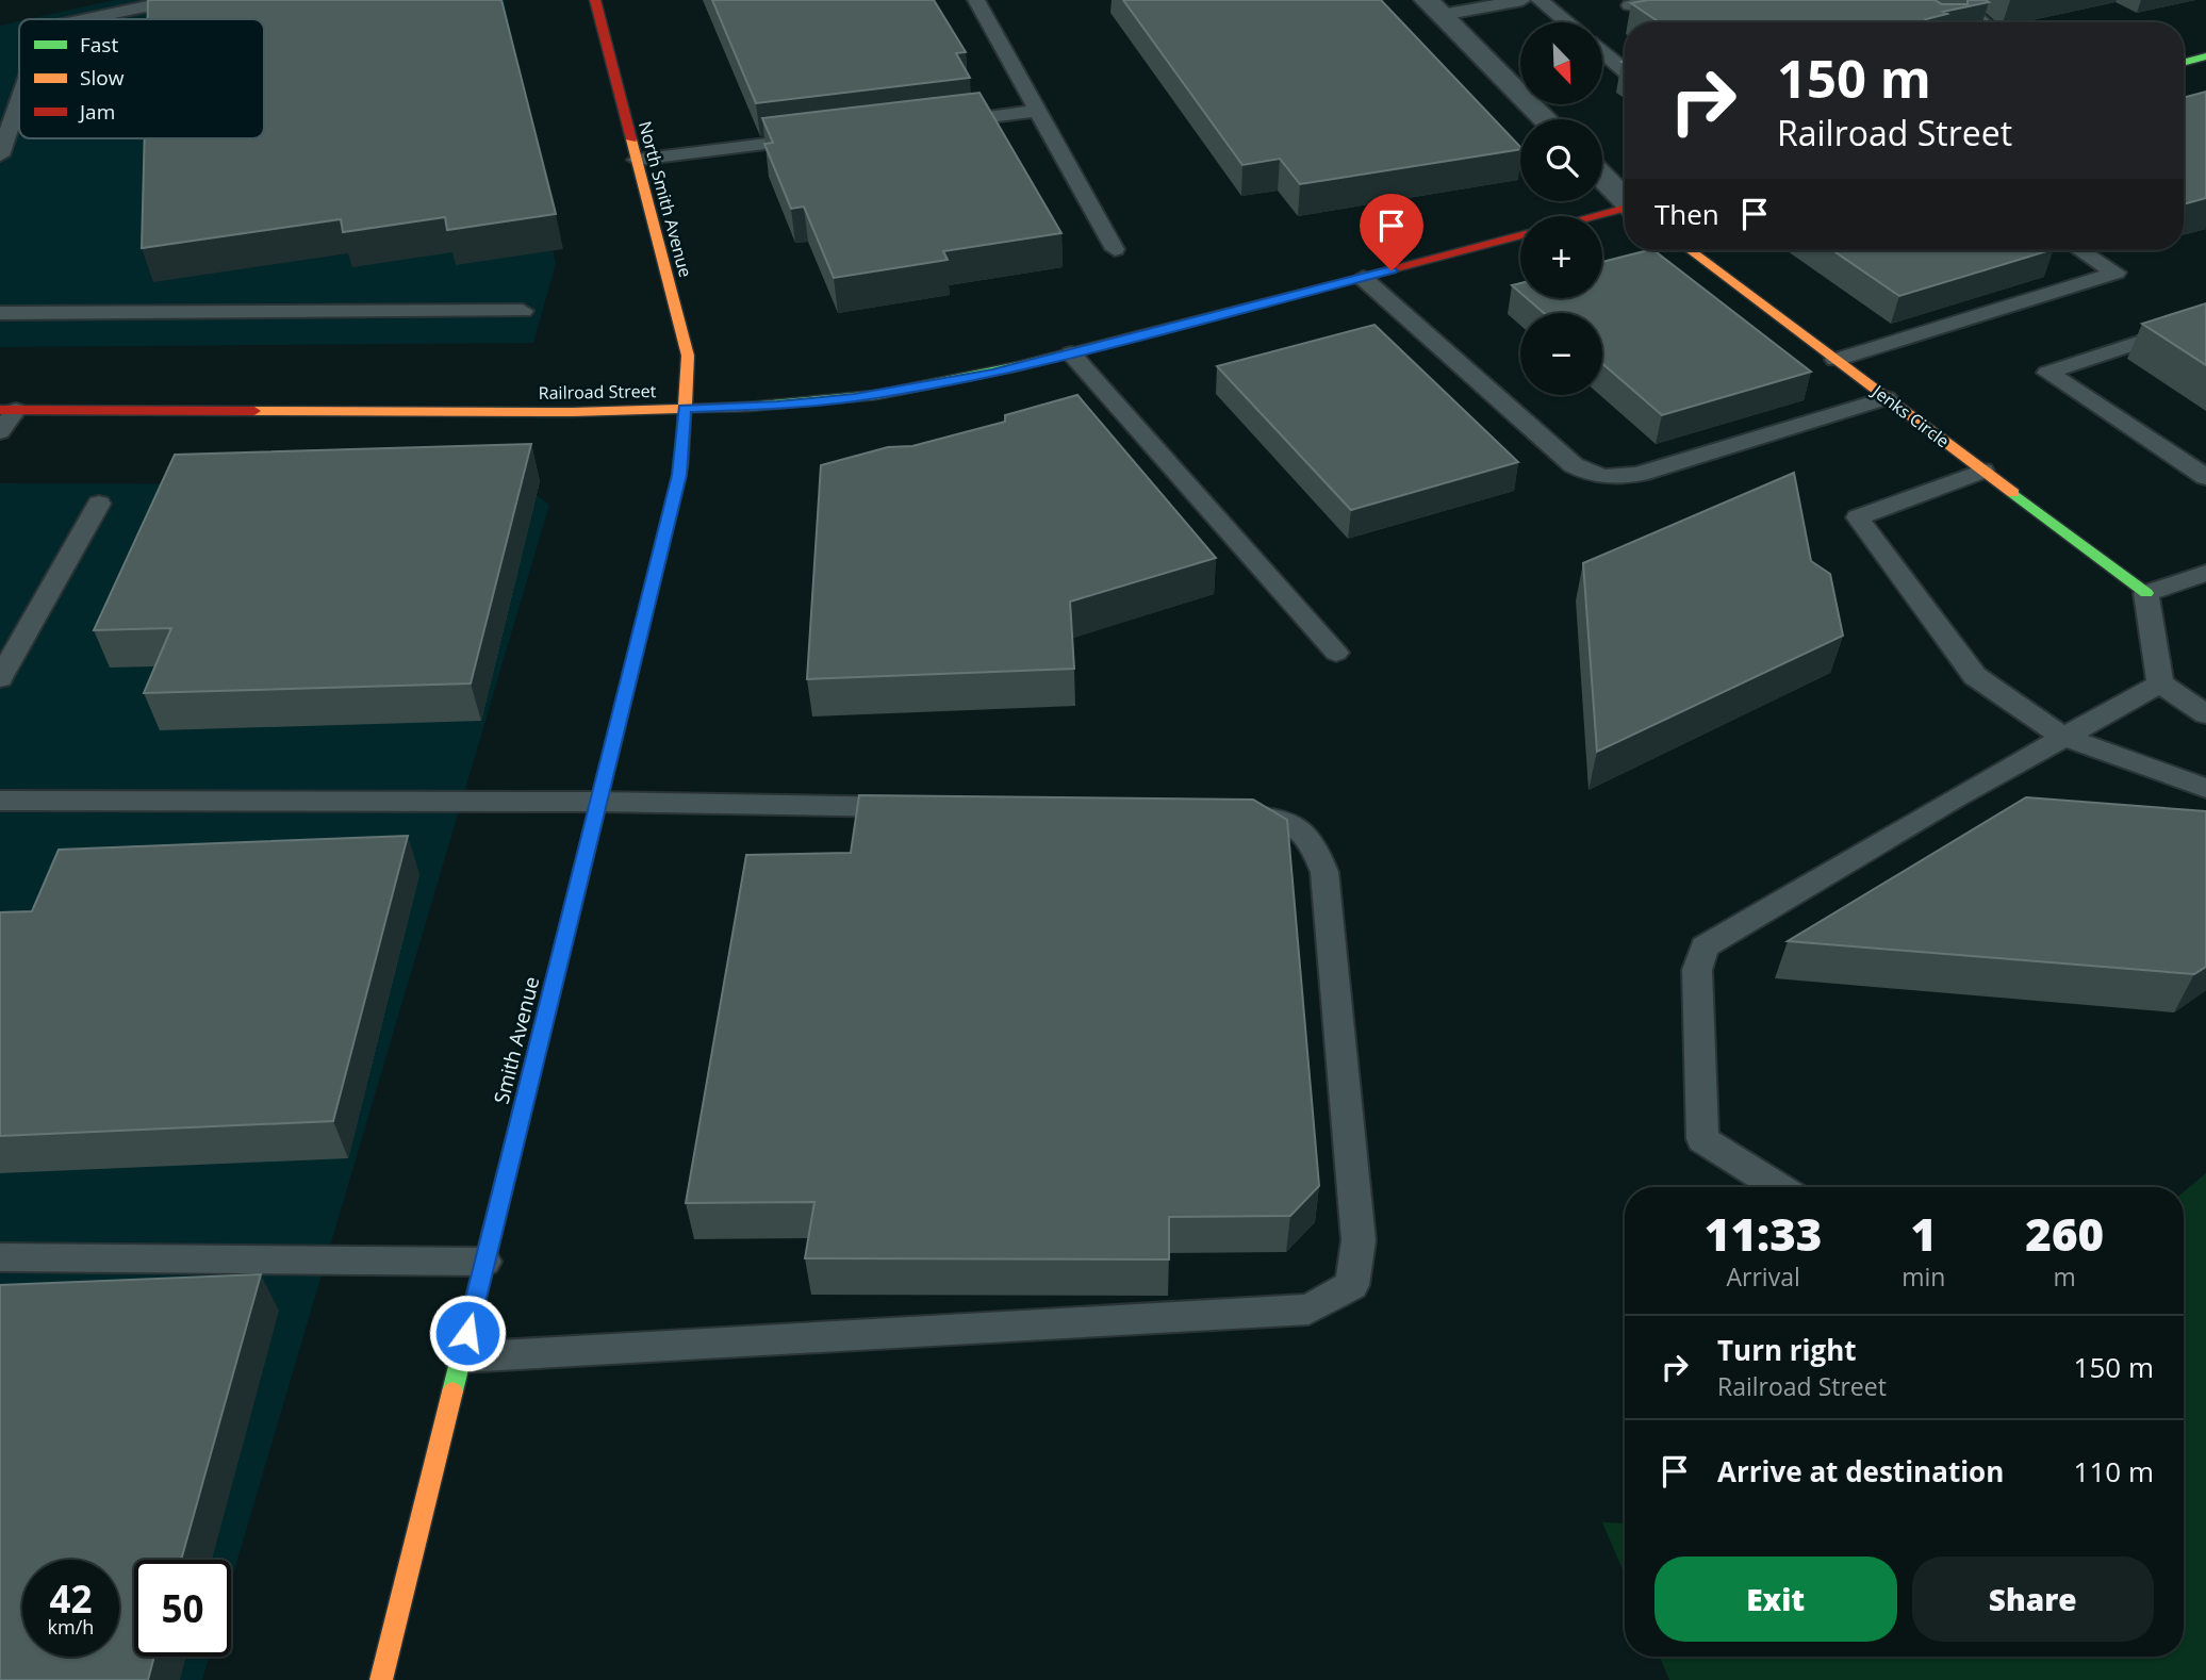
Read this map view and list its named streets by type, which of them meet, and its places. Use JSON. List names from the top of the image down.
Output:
{
  "streets": {
    "main road": [
      "North Smith Avenue",
      "Railroad Street",
      "Jenks Circle",
      "Smith Avenue"
    ]
  },
  "crossings": [
    ["North Smith Avenue", "Railroad Street"],
    ["North Smith Avenue", "Smith Avenue"],
    ["Railroad Street", "Smith Avenue"]
  ],
  "legend": ["Fast", "Slow", "Jam"],
  "north": "bottom right",
  "page": {
    "map_buttons": ["+", "−"],
    "turn": ["150 m", "Railroad Street"],
    "then": "Then",
    "eta": [
      "11:33",
      "Arrival",
      "1",
      "min",
      "260",
      "m"
    ],
    "list": [
      {
        "name": "Turn right",
        "note": "Railroad Street",
        "value": "150 m"
      },
      {
        "name": "Arrive at destination",
        "value": "110 m"
      }
    ],
    "buttons": ["Exit", "Share"],
    "speed": "42 km/h",
    "limit": "50"
  }
}
